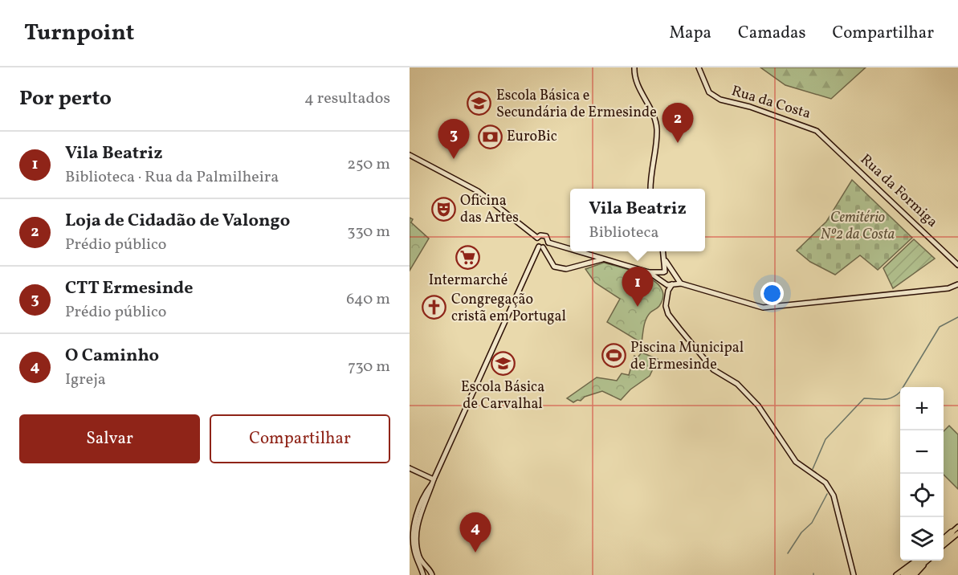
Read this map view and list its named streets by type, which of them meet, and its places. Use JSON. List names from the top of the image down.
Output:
{
  "streets": {
    "main road": ["Rua da Costa", "Rua da Formiga"]
  },
  "crossings": [
    ["Rua da Costa", "Rua da Formiga"]
  ],
  "parks": ["Cemitério Nº2 da Costa"],
  "places": {
    "school or university": ["Escola Básica e Secundária de Ermesinde", "Escola Básica de Carvalhal"],
    "bank": ["EuroBic"],
    "theatre": ["Oficina das Artes"],
    "supermarket": ["Intermarché"],
    "church": ["Congregação cristã em Portugal"],
    "sports": ["Piscina Municipal de Ermesinde"]
  },
  "page": {
    "header": "Turnpoint",
    "nav": ["Mapa", "Camadas", "Compartilhar"],
    "heading": ["Por perto", "4 resultados"],
    "pins": [
      "2",
      "3",
      "1",
      "4"
    ],
    "list": [
      {
        "mark": "1",
        "name": "Vila Beatriz",
        "note": "Biblioteca · Rua da Palmilheira",
        "value": "250 m"
      },
      {
        "mark": "2",
        "name": "Loja de Cidadão de Valongo",
        "note": "Prédio público",
        "value": "330 m"
      },
      {
        "mark": "3",
        "name": "CTT Ermesinde",
        "note": "Prédio público",
        "value": "640 m"
      },
      {
        "mark": "4",
        "name": "O Caminho",
        "note": "Igreja",
        "value": "730 m"
      }
    ],
    "popup": ["Vila Beatriz", "Biblioteca"],
    "map_buttons": ["+", "−"],
    "buttons": ["Salvar", "Compartilhar"]
  }
}
